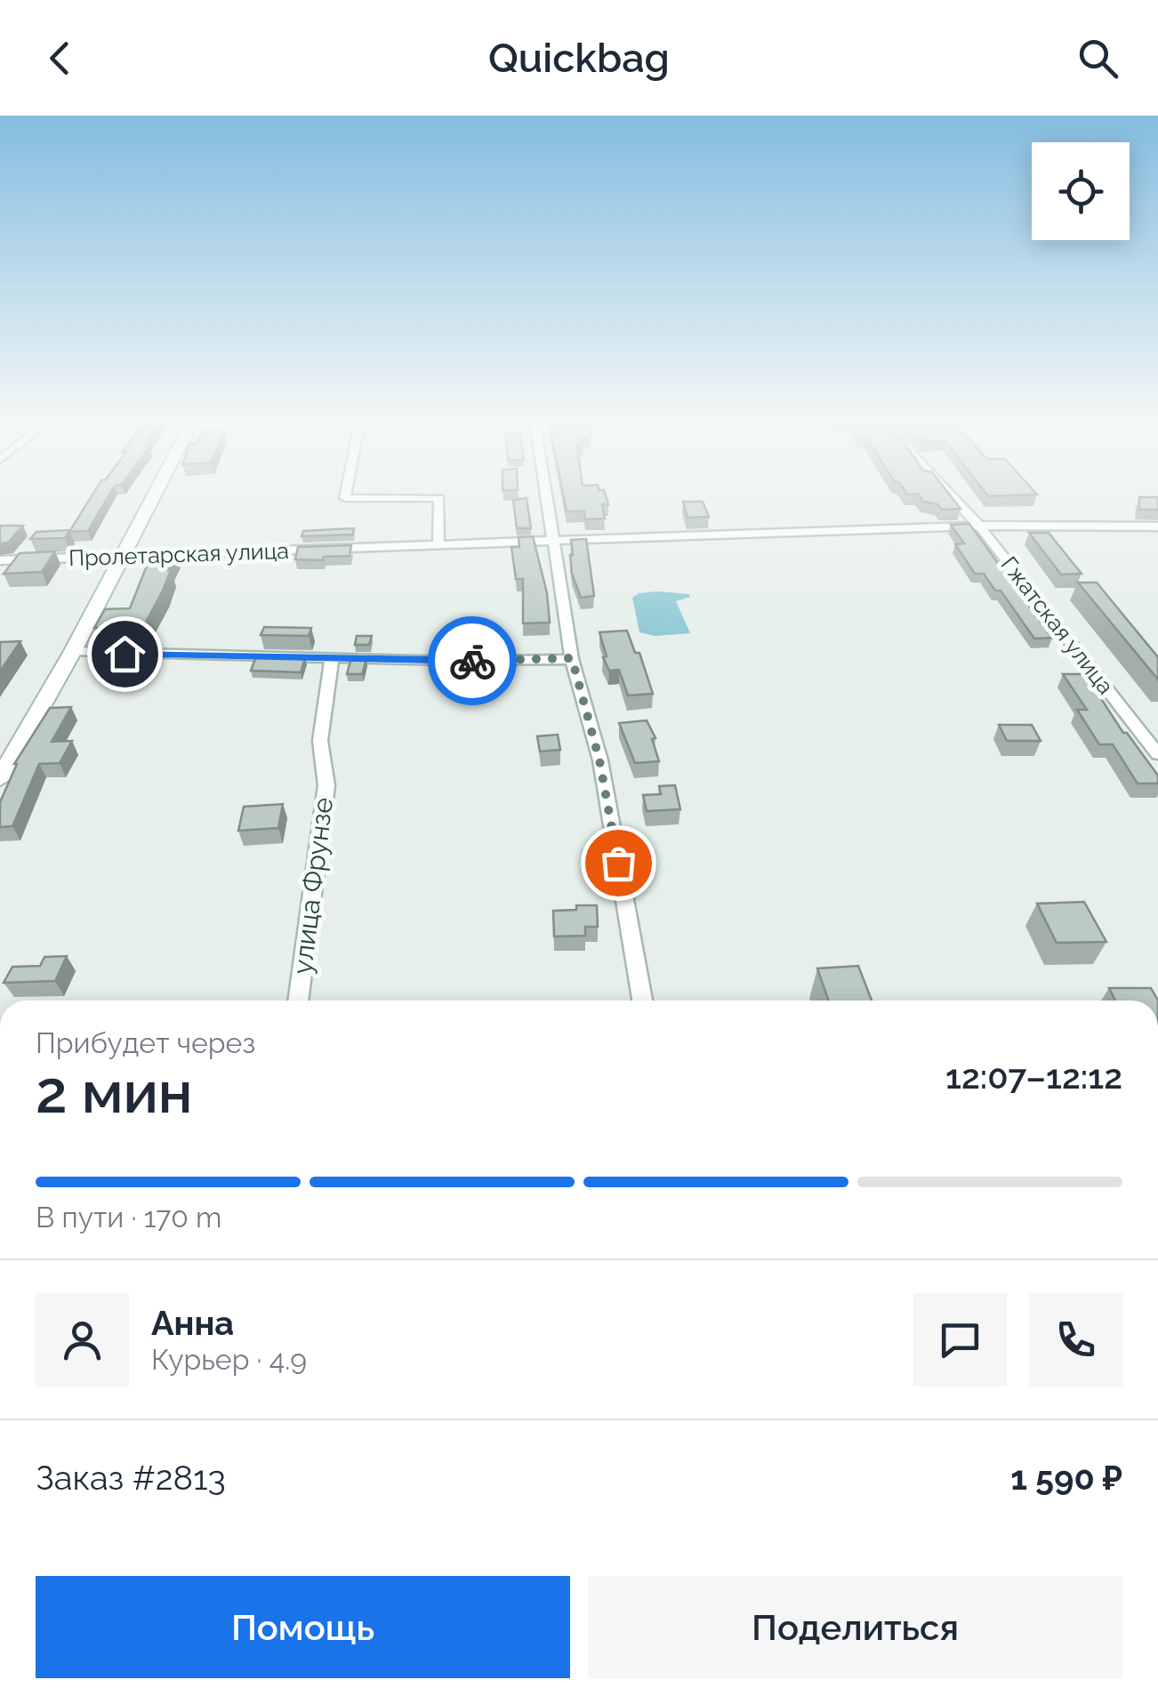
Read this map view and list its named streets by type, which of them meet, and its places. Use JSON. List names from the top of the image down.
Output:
{
  "streets": {
    "street": ["Пролетарская улица", "Гжатская улица", "улица Фрунзе"]
  },
  "crossings": [
    ["Пролетарская улица", "Гжатская улица"]
  ],
  "page": {
    "header": "Quickbag",
    "heading": ["2 мин", "Прибудет через", "12:07–12:12"],
    "panel": [
      "Анна",
      "Курьер · 4.9",
      "Заказ #2813",
      "1 590 ₽"
    ],
    "bar": "В пути · 170 m",
    "buttons": ["Помощь", "Поделиться"]
  }
}
